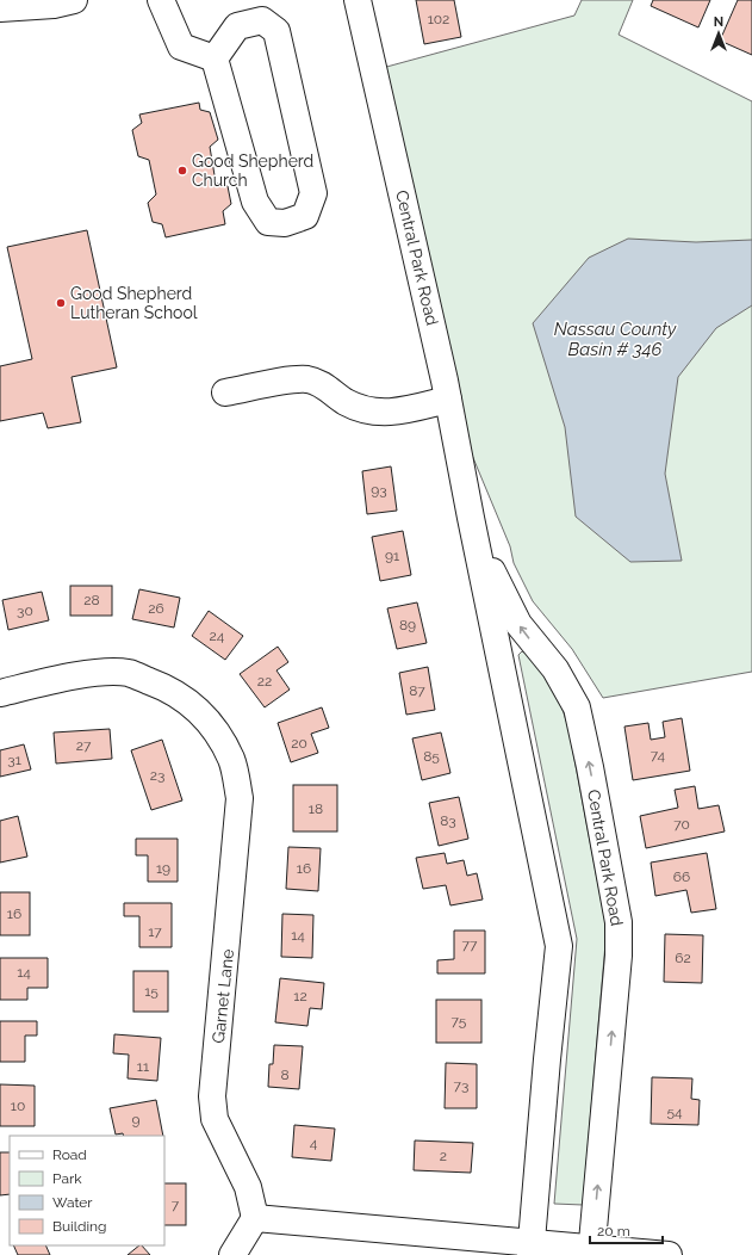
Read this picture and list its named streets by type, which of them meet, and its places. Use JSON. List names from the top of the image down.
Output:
{
  "streets": {
    "street": ["Central Park Road", "Garnet Lane"]
  },
  "water": ["Nassau County Basin # 346"],
  "places": ["Good Shepherd Church", "Good Shepherd Lutheran School"],
  "house_numbers": [
    "102",
    "93",
    "91",
    "28",
    "26",
    "30",
    "89",
    "24",
    "22",
    "87",
    "20",
    "27",
    "74",
    "85",
    "31",
    "23",
    "18",
    "83",
    "70",
    "19",
    "16",
    "66",
    "16",
    "17",
    "14",
    "77",
    "62",
    "14",
    "15",
    "12",
    "75",
    "11",
    "8",
    "73",
    "10",
    "54",
    "9",
    "4",
    "2",
    "7"
  ],
  "legend": [
    "Road",
    "Park",
    "Water",
    "Building"
  ],
  "scale_bar": "20 m",
  "north": "top"
}
